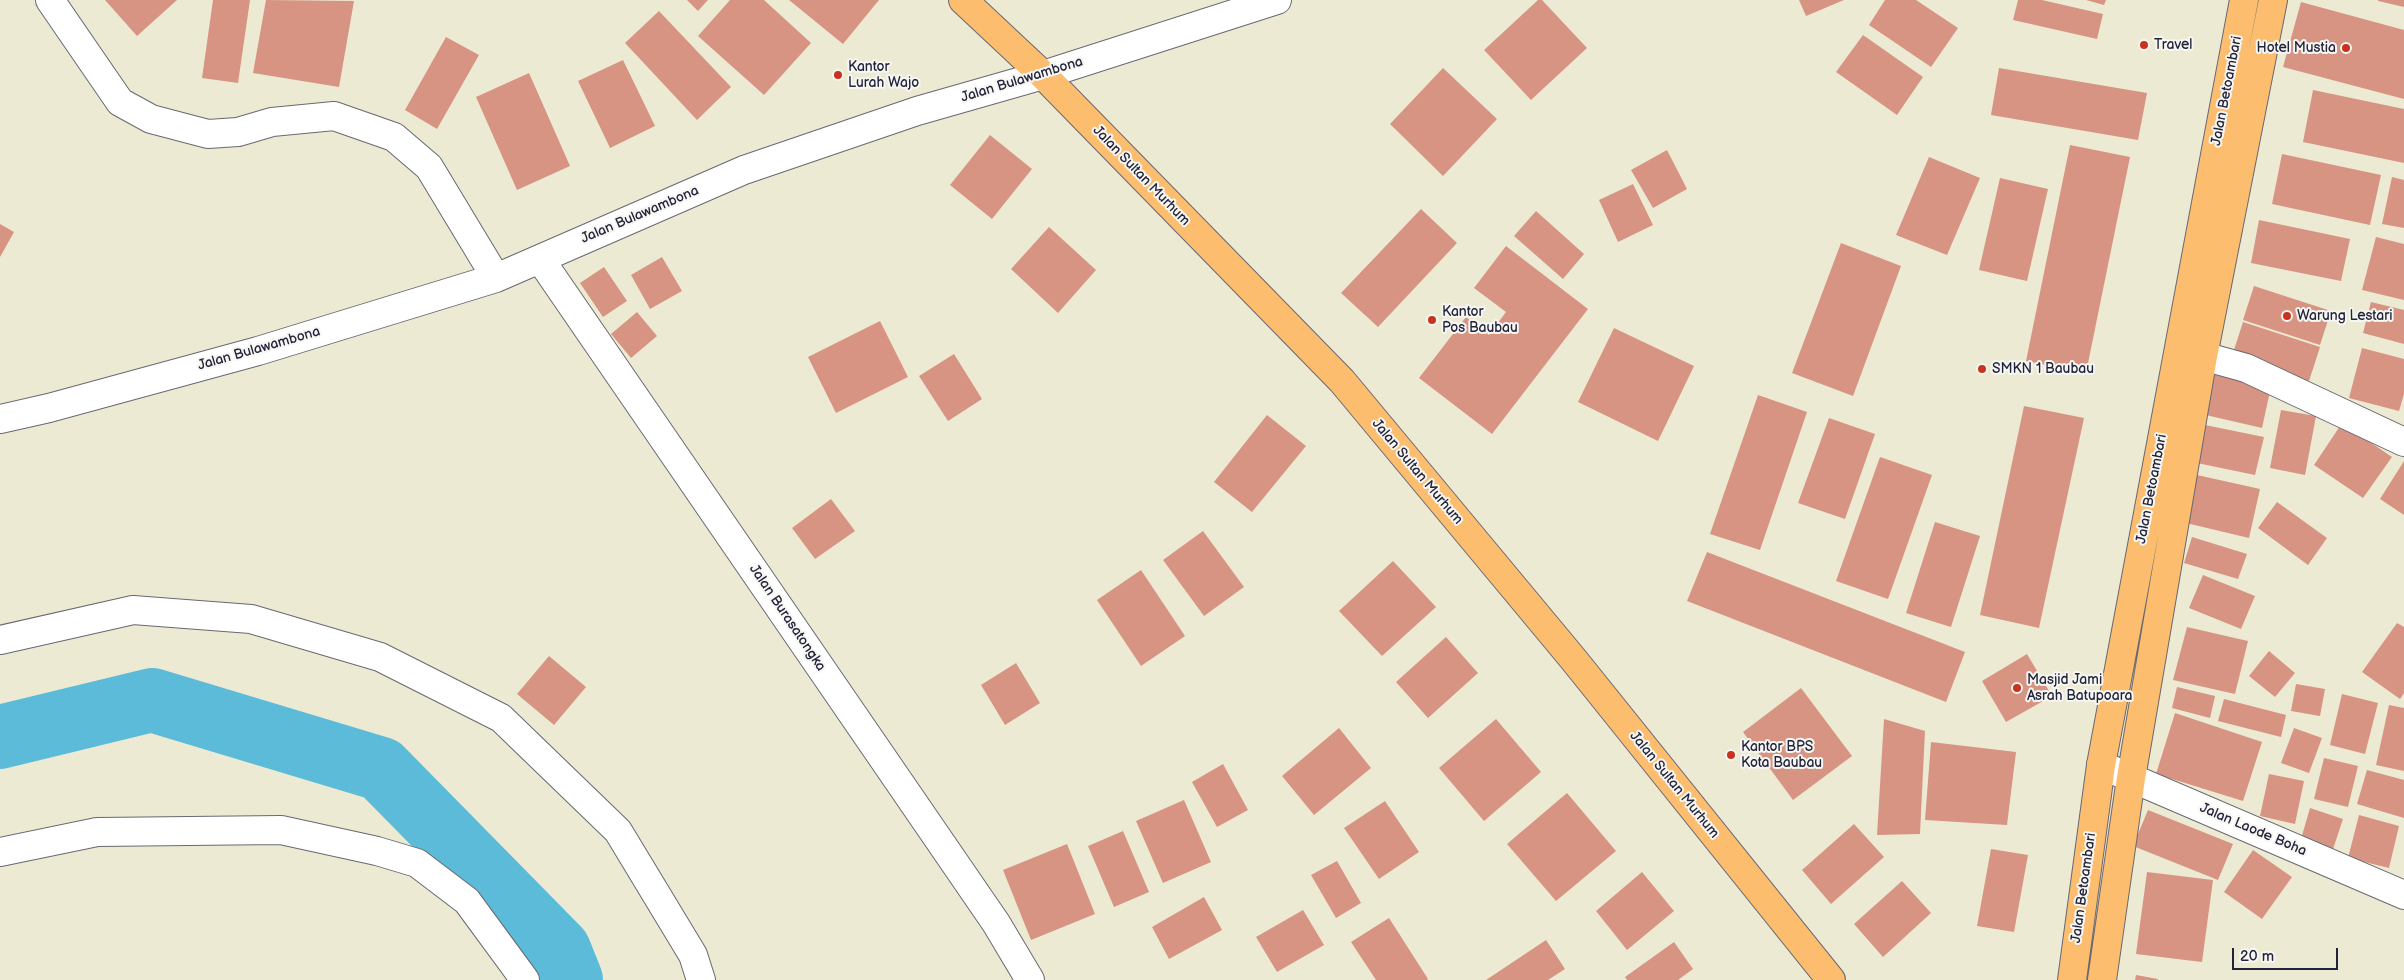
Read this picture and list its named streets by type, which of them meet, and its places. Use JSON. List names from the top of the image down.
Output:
{
  "streets": {
    "main road": ["Jalan Betoambari", "Jalan Sultan Murhum"],
    "street": ["Jalan Bulawambona", "Jalan Burasatongka", "Jalan Laode Boha"]
  },
  "crossings": [
    ["Jalan Bulawambona", "Jalan Sultan Murhum"],
    ["Jalan Bulawambona", "Jalan Burasatongka"],
    ["Jalan Betoambari", "Jalan Laode Boha"]
  ],
  "places": [
    "Travel",
    "Hotel Mustia",
    "Kantor Lurah Wajo",
    "Warung Lestari",
    "Kantor Pos Baubau",
    "SMKN 1 Baubau",
    "Masjid Jami Asrah Batupoara",
    "Kantor BPS Kota Baubau"
  ],
  "scale_bar": "20 m"
}
